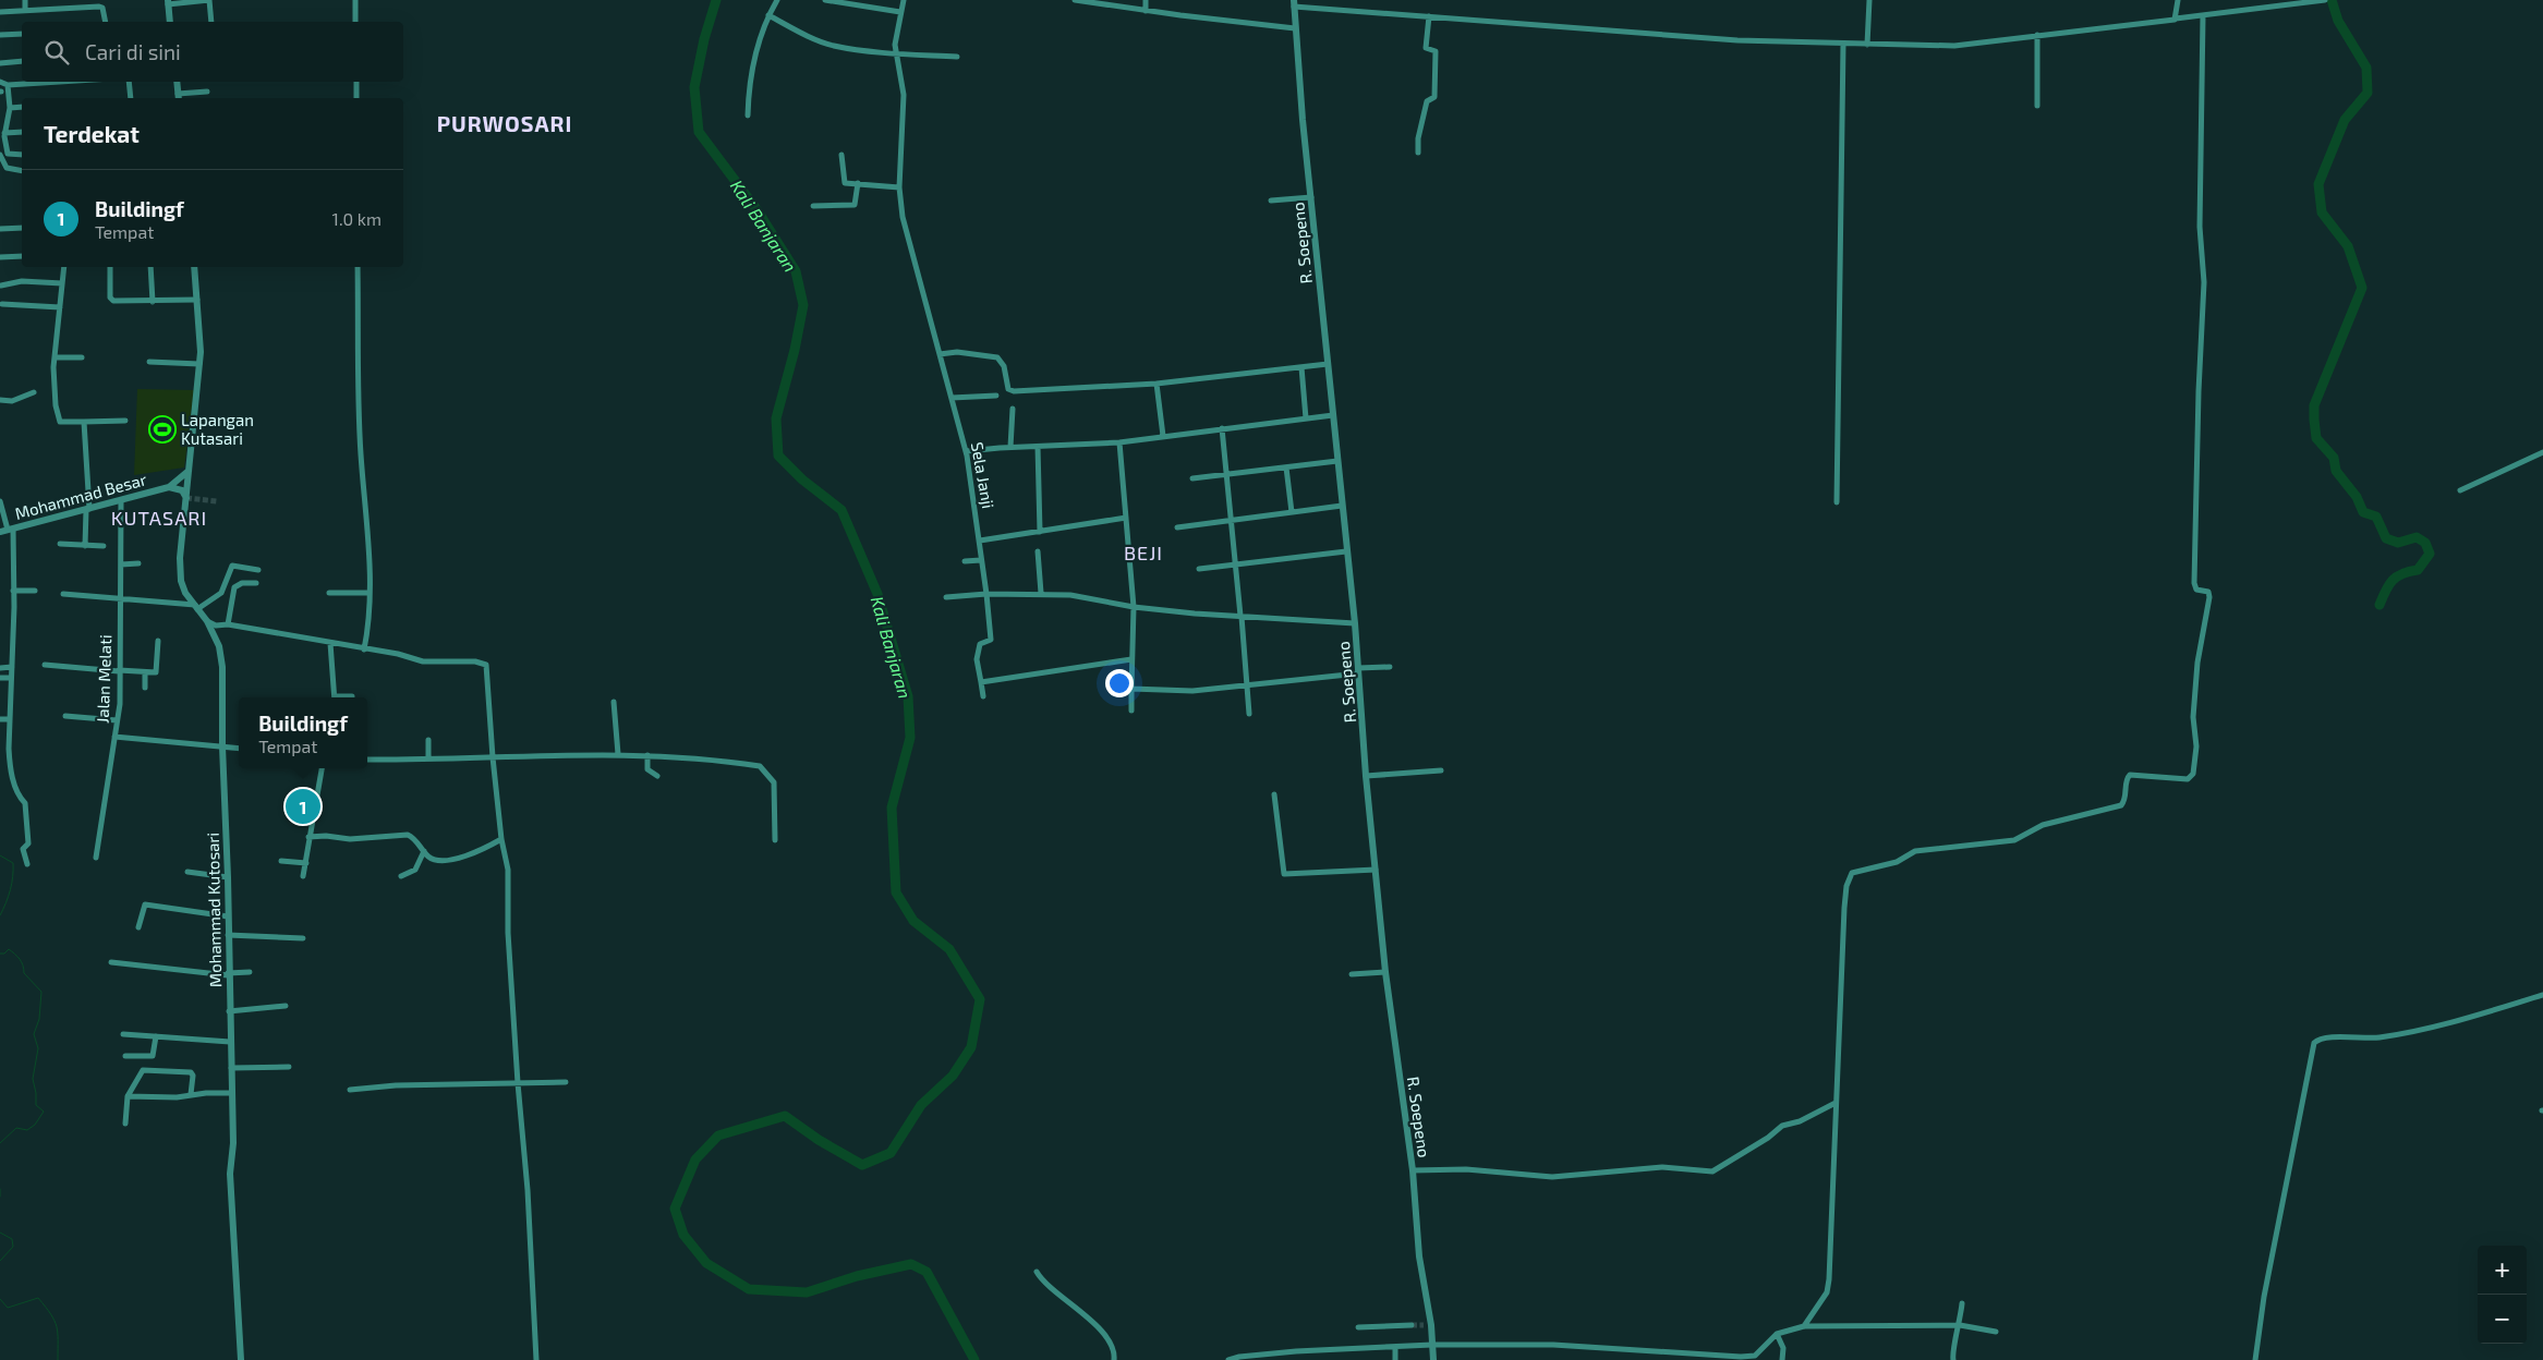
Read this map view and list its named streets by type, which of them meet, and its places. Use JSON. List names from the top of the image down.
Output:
{
  "streets": {
    "street": [
      "R. Soepeno",
      "Sela Janji",
      "Mohammad Besar",
      "Jalan Melati",
      "Mohammad Kutosari"
    ]
  },
  "crossings": [
    ["Mohammad Besar", "Jalan Melati"]
  ],
  "districts": ["PURWOSARI", "KUTASARI", "BEJI"],
  "water": ["Kali Banjaran"],
  "places": {
    "sports": ["Lapangan Kutasari"]
  },
  "page": {
    "search": "Cari di sini",
    "heading": "Terdekat",
    "list": [
      {
        "mark": "1",
        "name": "Buildingf",
        "note": "Tempat",
        "value": "1.0 km"
      }
    ],
    "popup": ["Buildingf", "Tempat"],
    "pins": "1",
    "map_buttons": ["+", "−"]
  }
}
